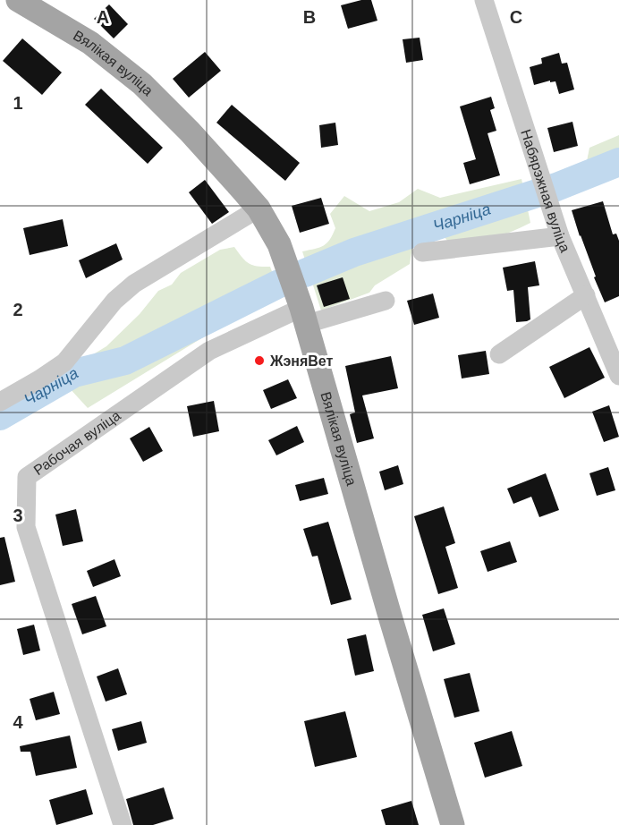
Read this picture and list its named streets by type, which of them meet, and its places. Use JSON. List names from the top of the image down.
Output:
{
  "streets": {
    "main road": ["Вялікая вуліца"],
    "street": ["Набярэжная вуліца", "Рабочая вуліца"]
  },
  "crossings": [
    ["Вялікая вуліца", "Рабочая вуліца"]
  ],
  "water": ["Чарніца"],
  "places": ["ЖэняВет"],
  "grid": {
    "columns": ["A", "B", "C"],
    "rows": [
      "1",
      "2",
      "3",
      "4"
    ]
  }
}
